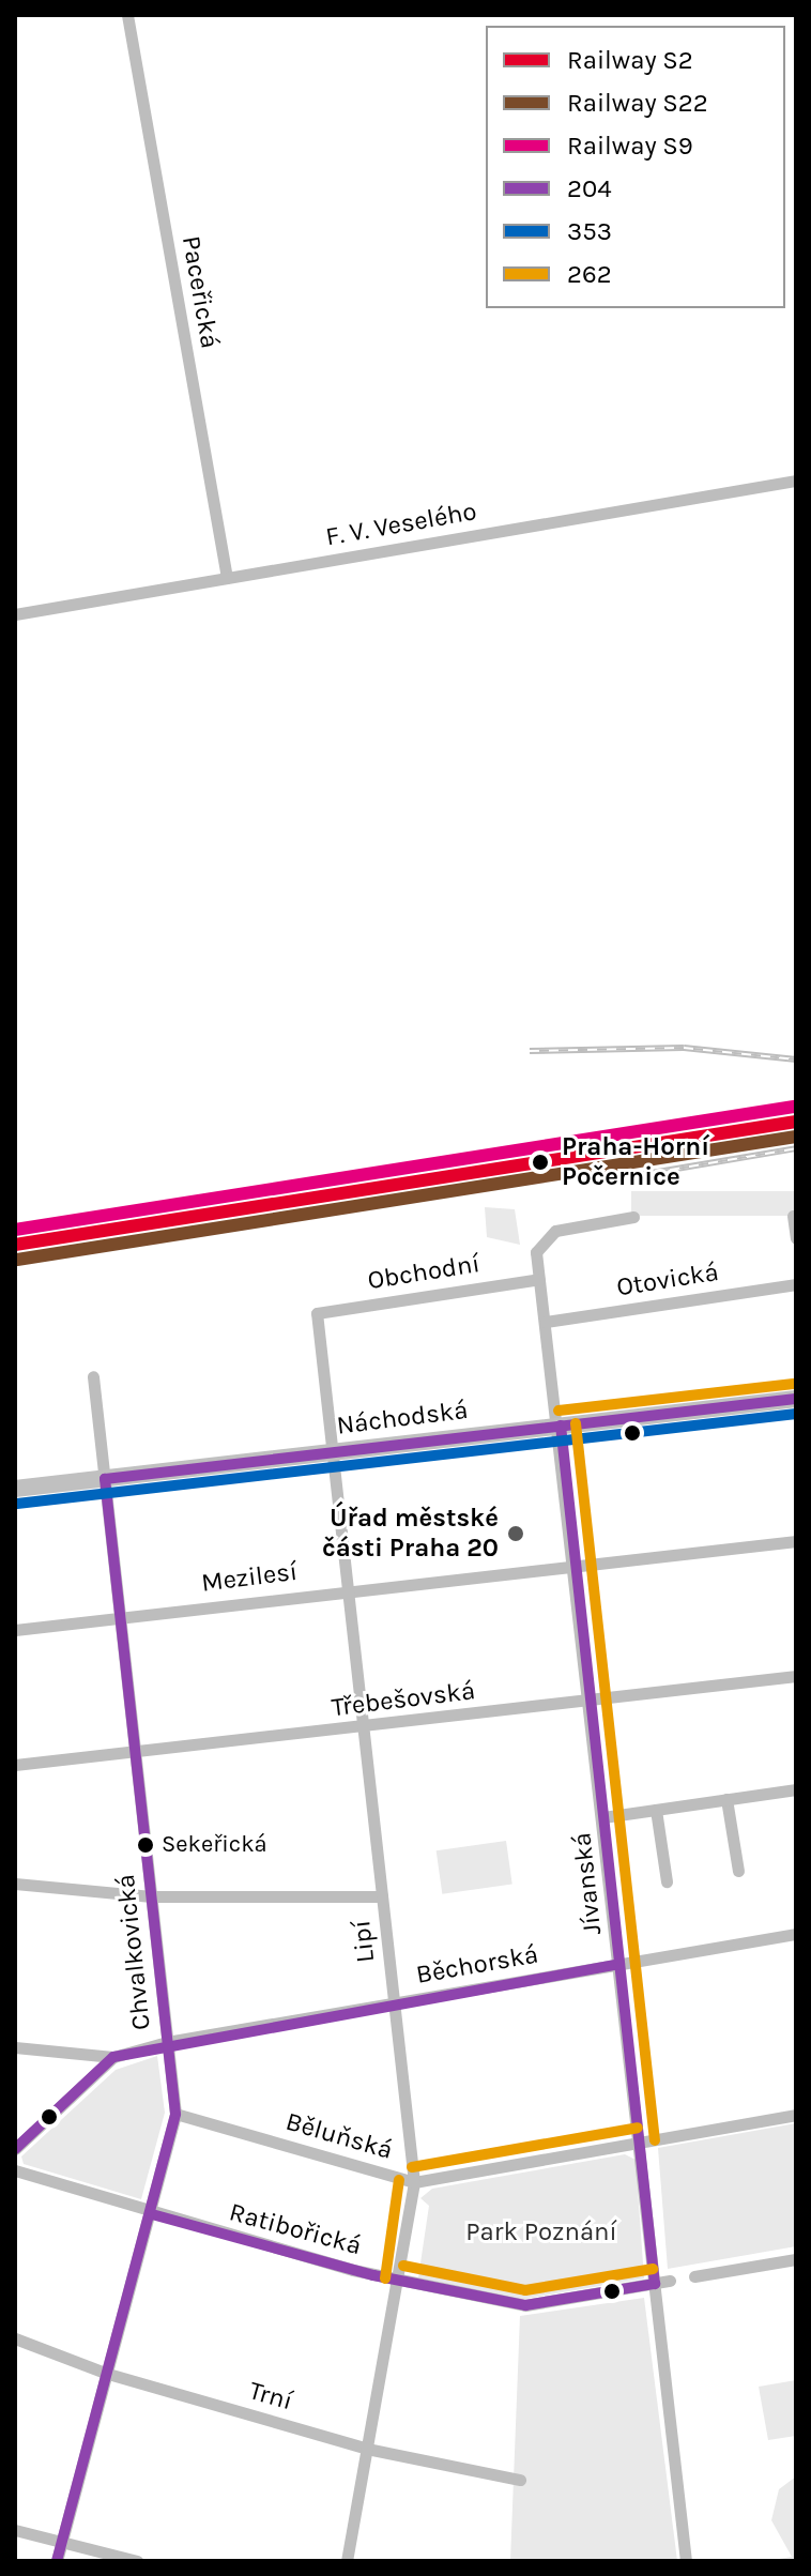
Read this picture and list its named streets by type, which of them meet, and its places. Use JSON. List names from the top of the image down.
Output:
{
  "streets": {
    "main road": ["Náchodská"],
    "street": [
      "Paceřická",
      "F. V. Veselého",
      "Obchodní",
      "Otovická",
      "Mezilesí",
      "Třebešovská",
      "Jívanská",
      "Lipí",
      "Chvalkovická",
      "Běchorská",
      "Běluňská",
      "Ratibořická",
      "Trní"
    ]
  },
  "crossings": [
    ["Paceřická", "F. V. Veselého"],
    ["Obchodní", "Jívanská"],
    ["Obchodní", "Lipí"],
    ["Otovická", "Jívanská"],
    ["Náchodská", "Jívanská"],
    ["Náchodská", "Lipí"],
    ["Náchodská", "Chvalkovická"],
    ["Mezilesí", "Jívanská"],
    ["Mezilesí", "Lipí"],
    ["Mezilesí", "Chvalkovická"],
    ["Třebešovská", "Jívanská"],
    ["Třebešovská", "Lipí"],
    ["Třebešovská", "Chvalkovická"],
    ["Jívanská", "Běchorská"],
    ["Jívanská", "Běluňská"],
    ["Jívanská", "Ratibořická"],
    ["Lipí", "Běchorská"],
    ["Lipí", "Běluňská"],
    ["Lipí", "Ratibořická"],
    ["Lipí", "Trní"],
    ["Chvalkovická", "Běchorská"],
    ["Chvalkovická", "Běluňská"],
    ["Chvalkovická", "Ratibořická"],
    ["Chvalkovická", "Trní"]
  ],
  "parks": ["Park Poznání"],
  "places": ["Praha-Horní Počernice", "Úřad městské části Praha 20", "Sekeřická"],
  "lines": [
    "rail line S9",
    "rail line S2",
    "rail line S22",
    "transit line 262",
    "transit line 204",
    "transit line 353"
  ],
  "legend": [
    "Railway S2",
    "Railway S22",
    "Railway S9",
    "204",
    "353",
    "262"
  ]
}
